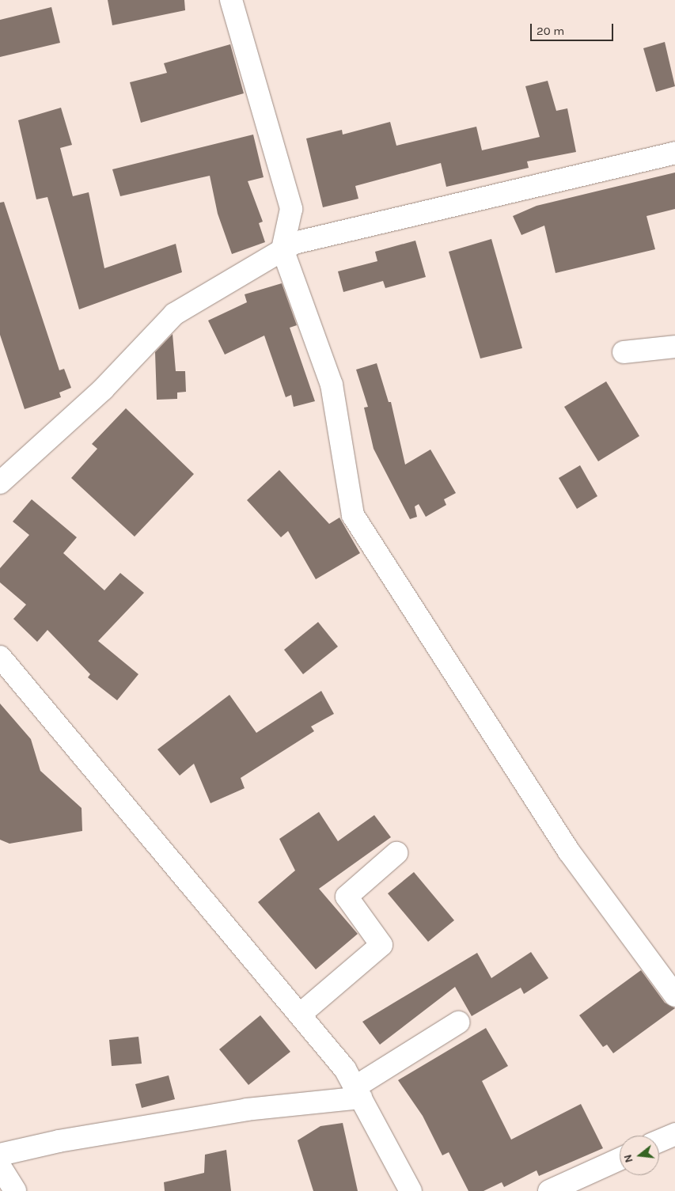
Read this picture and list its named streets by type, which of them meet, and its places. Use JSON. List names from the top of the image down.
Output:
{
  "scale_bar": "20 m",
  "north": "left"
}
